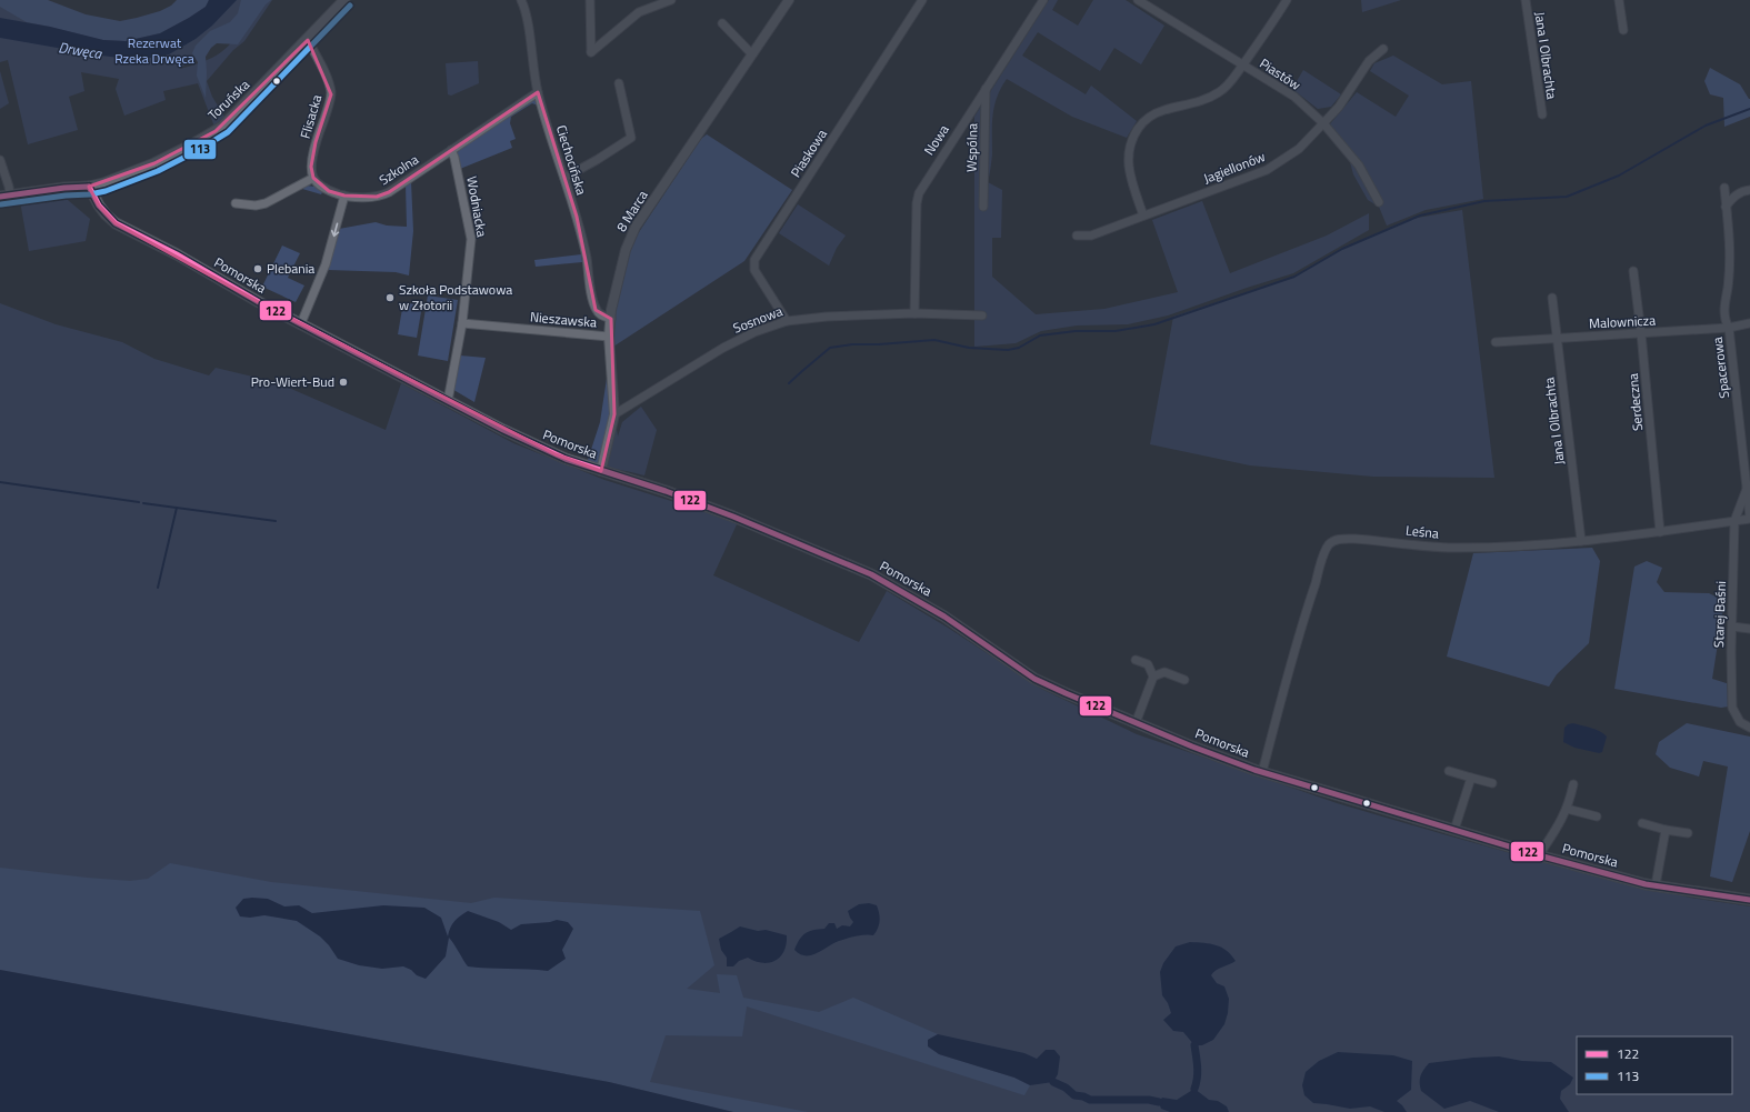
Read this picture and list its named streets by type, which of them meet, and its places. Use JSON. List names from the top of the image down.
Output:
{
  "streets": {
    "main road": ["Toruńska", "Pomorska"],
    "street": [
      "Jana I Olbrachta",
      "Piastów",
      "Flisacka",
      "Nowa",
      "Wspólna",
      "Piaskowa",
      "Ciechocińska",
      "Jagiellonów",
      "Szkolna",
      "Wodniacka",
      "8 Marca",
      "Nieszawska",
      "Sosnowa",
      "Malownicza",
      "Spacerowa",
      "Serdeczna",
      "Leśna",
      "Starej Baśni"
    ]
  },
  "crossings": [
    ["Jana I Olbrachta", "Malownicza"],
    ["Jana I Olbrachta", "Leśna"],
    ["Piastów", "Jagiellonów"],
    ["Toruńska", "Flisacka"],
    ["Toruńska", "Pomorska"],
    ["Flisacka", "Szkolna"],
    ["Nowa", "Wspólna"],
    ["Nowa", "Sosnowa"],
    ["Piaskowa", "Sosnowa"],
    ["Ciechocińska", "Szkolna"],
    ["Ciechocińska", "8 Marca"],
    ["Szkolna", "Wodniacka"],
    ["Wodniacka", "Pomorska"],
    ["Wodniacka", "Nieszawska"],
    ["8 Marca", "Pomorska"],
    ["8 Marca", "Nieszawska"],
    ["8 Marca", "Sosnowa"],
    ["Pomorska", "Leśna"],
    ["Malownicza", "Spacerowa"],
    ["Malownicza", "Serdeczna"],
    ["Spacerowa", "Leśna"],
    ["Spacerowa", "Starej Baśni"],
    ["Serdeczna", "Leśna"],
    ["Leśna", "Starej Baśni"]
  ],
  "water": ["Drwęca"],
  "parks": ["Rezerwat Rzeka Drwęca"],
  "places": ["Plebania", "Szkoła Podstawowa w Złotorii", "Pro-Wiert-Bud"],
  "lines": ["transit line 113", "transit line 122"],
  "legend": ["122", "113"]
}
